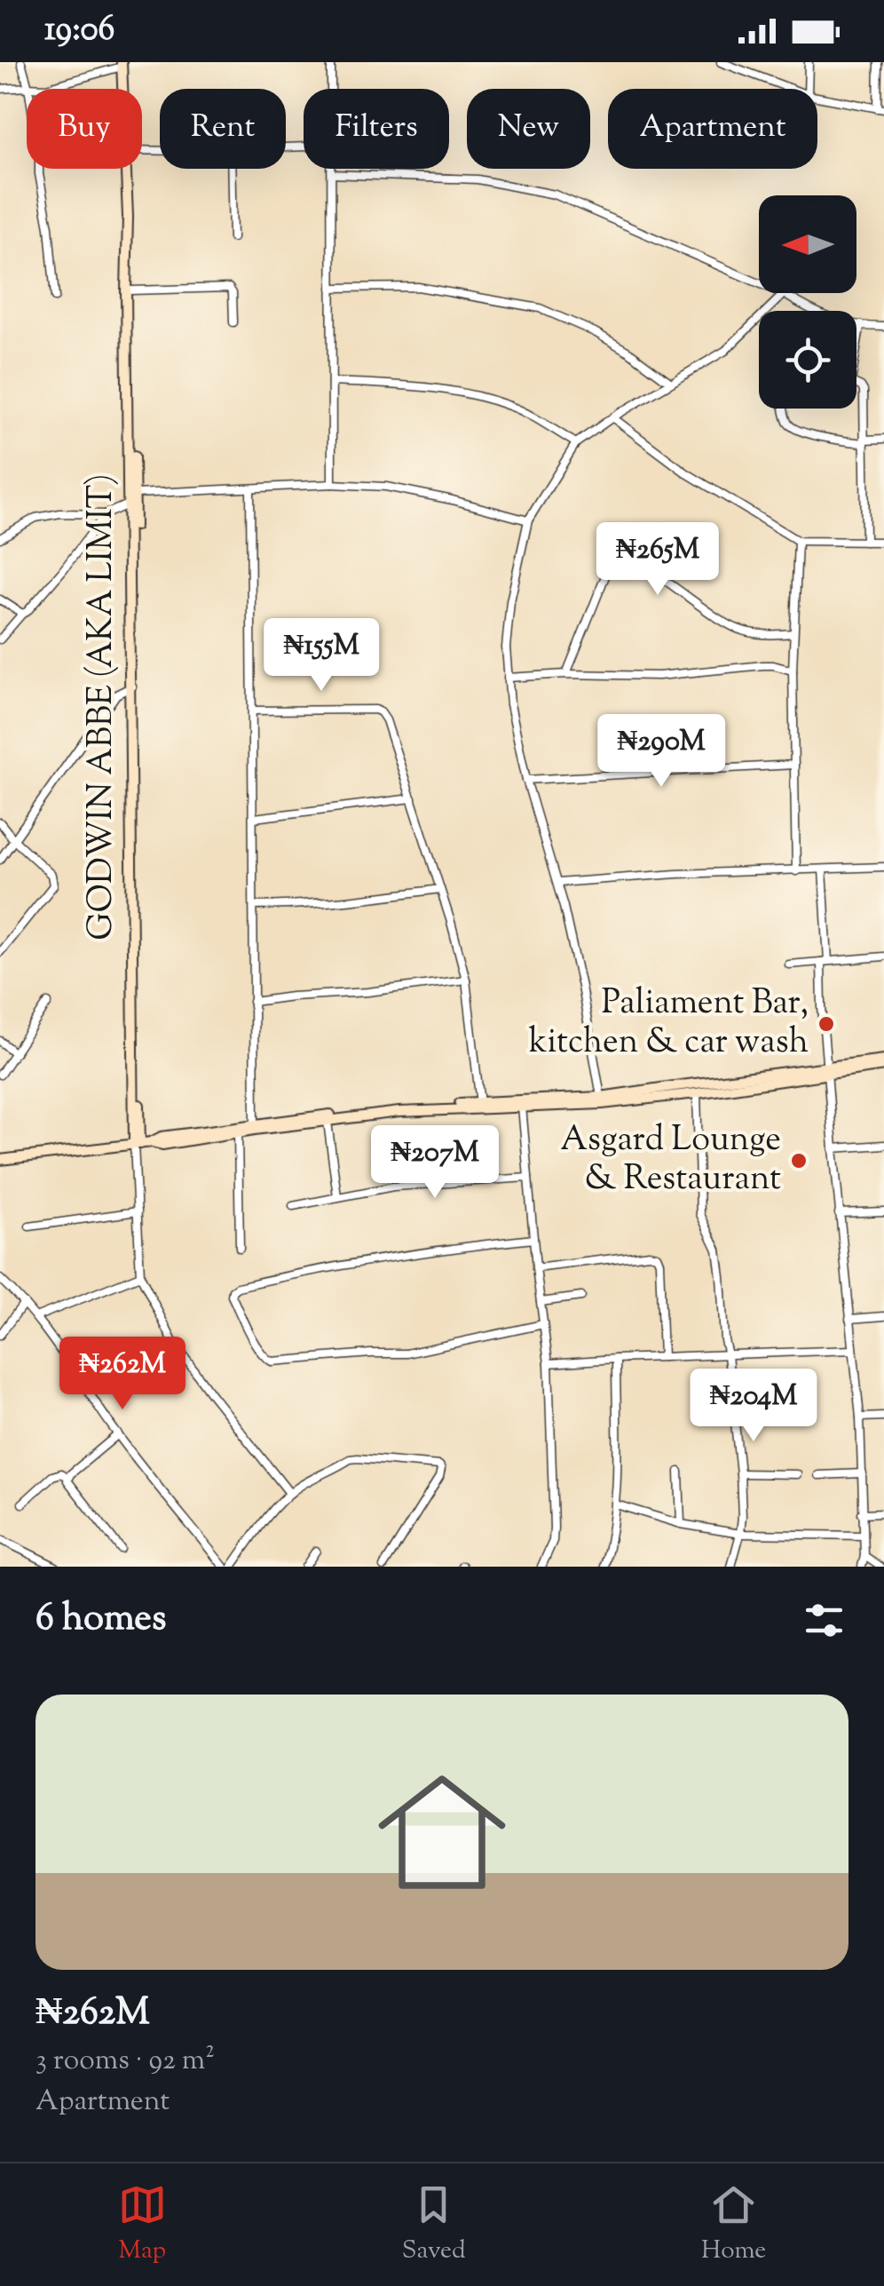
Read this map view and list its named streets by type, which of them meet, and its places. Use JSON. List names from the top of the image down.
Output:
{
  "streets": {
    "street": ["GODWIN ABBE (AKA LIMIT)"]
  },
  "places": ["Paliament Bar, kitchen & car wash", "Asgard Lounge & Restaurant"],
  "north": "left",
  "page": {
    "status": "19:06",
    "chip": [
      "Buy",
      "Rent",
      "Filters",
      "New",
      "Apartment"
    ],
    "price": [
      "₦265M",
      "₦155M",
      "₦290M",
      "₦207M",
      "₦262M",
      "₦204M"
    ],
    "heading": "6 homes",
    "list": [
      {
        "name": "₦262M",
        "note": "3 rooms · 92 m² · Apartment"
      }
    ],
    "tabs": ["Map", "Saved", "Home"]
  }
}
